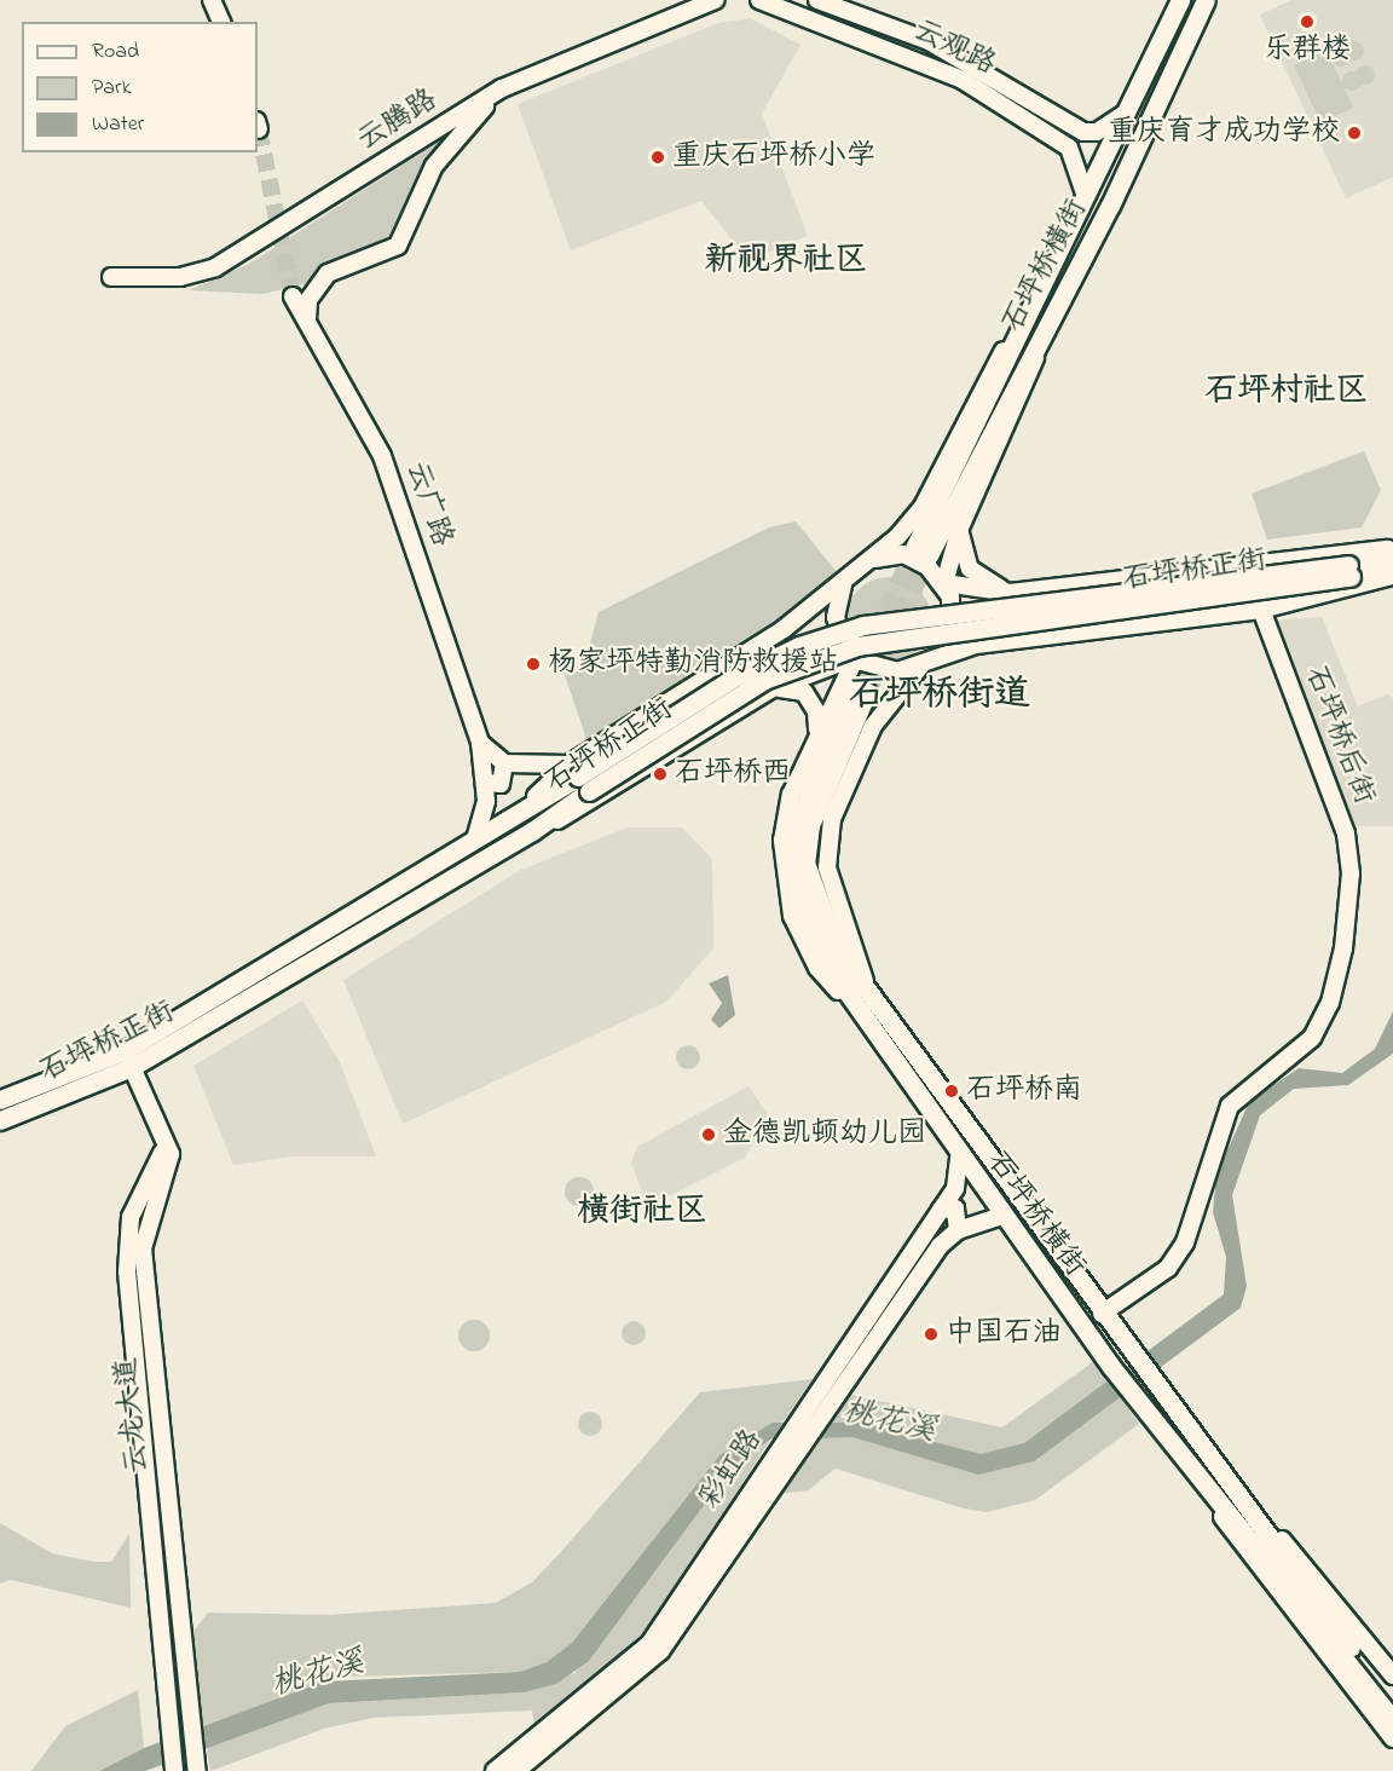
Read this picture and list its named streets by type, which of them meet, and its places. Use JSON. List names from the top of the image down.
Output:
{
  "streets": {
    "main road": ["石坪桥横街", "石坪桥正街"],
    "street": [
      "云观路",
      "云腾路",
      "云广路",
      "石坪桥后街",
      "云龙大道",
      "彩虹路"
    ]
  },
  "crossings": [
    ["石坪桥横街", "石坪桥后街"],
    ["石坪桥横街", "彩虹路"],
    ["石坪桥正街", "云龙大道"]
  ],
  "districts": [
    "新视界社区",
    "石坪村社区",
    "石坪桥街道",
    "横街社区"
  ],
  "water": ["桃花溪"],
  "places": [
    "乐群楼",
    "重庆育才成功学校",
    "重庆石坪桥小学",
    "杨家坪特勤消防救援站",
    "石坪桥西",
    "石坪桥南",
    "金德凯顿幼儿园",
    "中国石油"
  ],
  "legend": ["Road", "Park", "Water"]
}
